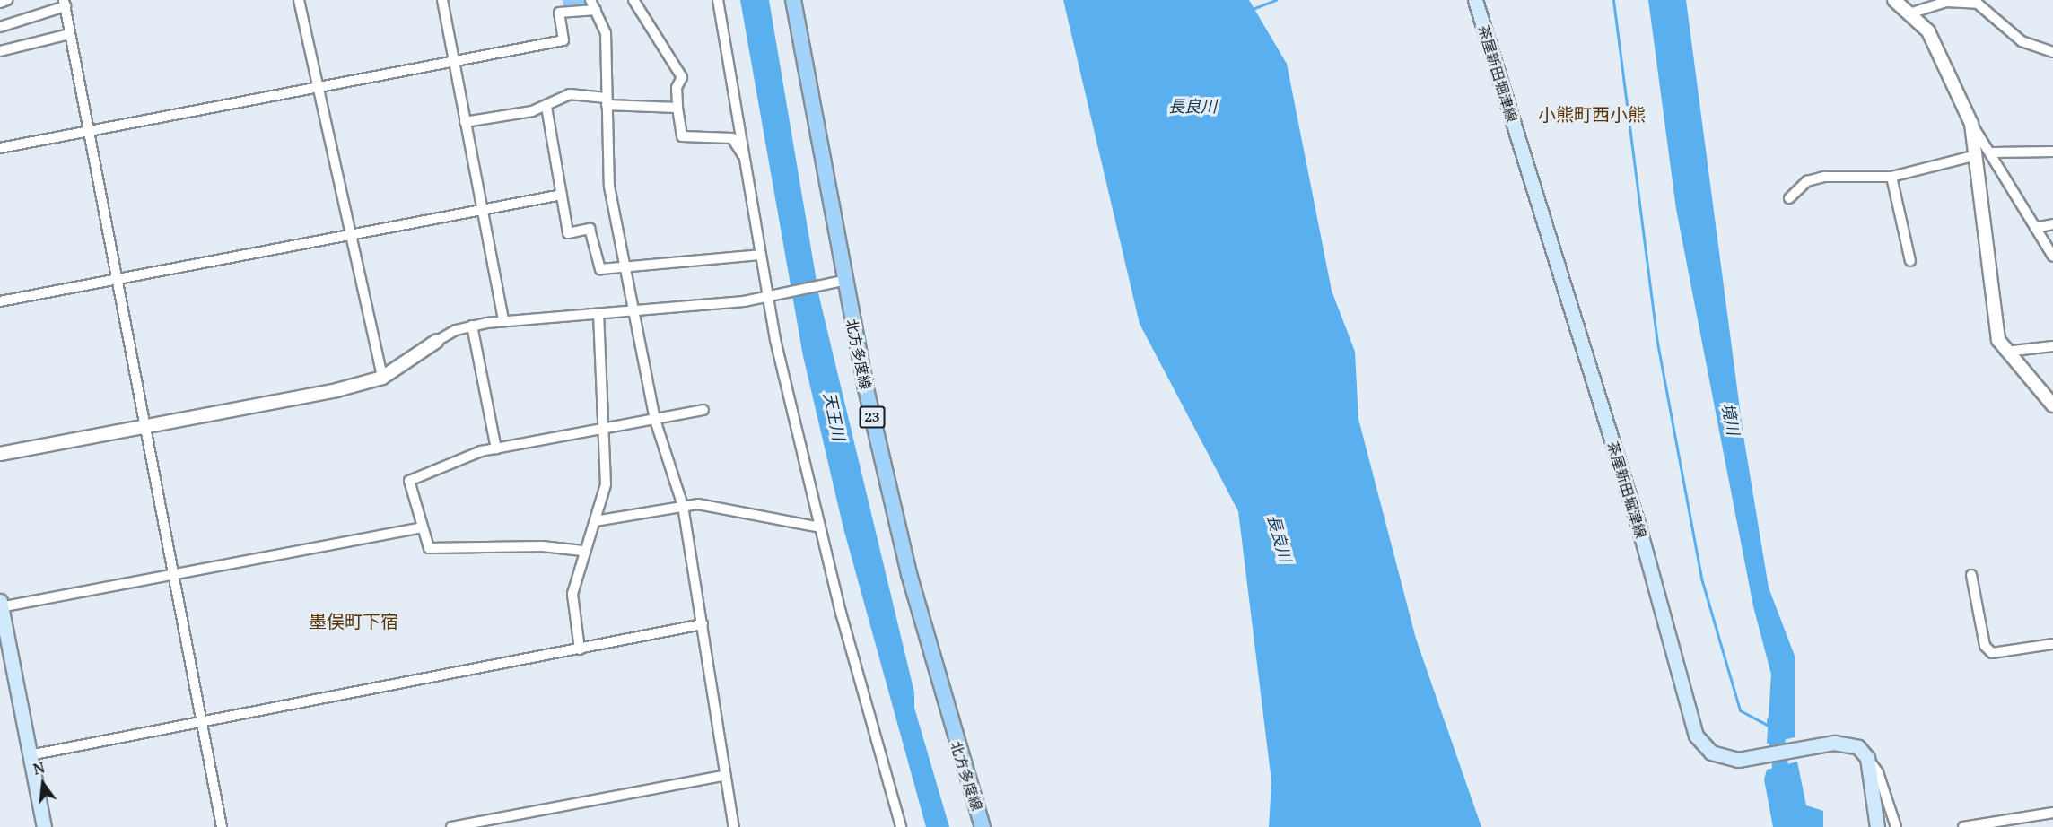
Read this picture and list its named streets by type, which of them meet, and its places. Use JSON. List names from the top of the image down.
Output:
{
  "streets": {
    "main road": ["茶屋新田堀津線", "北方多度線", "23"]
  },
  "districts": ["小熊町西小熊", "墨俣町下宿"],
  "water": ["長良川", "天王川", "境川"],
  "north": "top"
}
